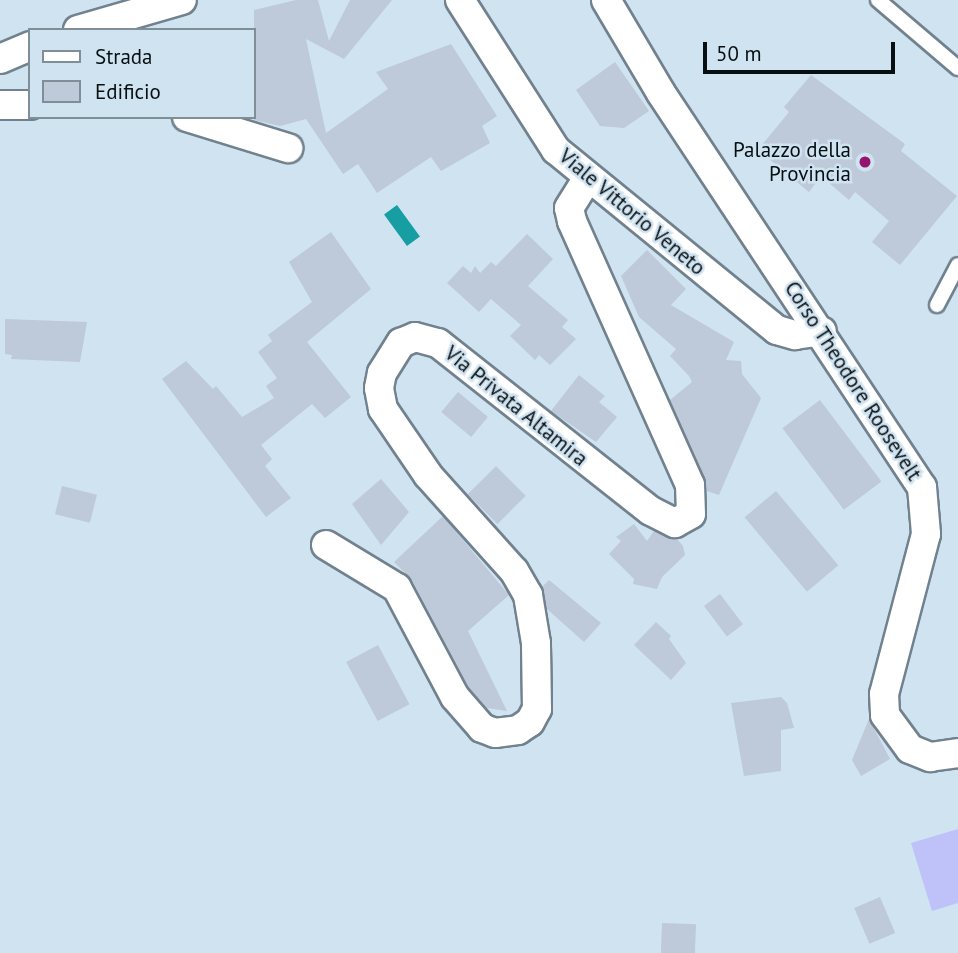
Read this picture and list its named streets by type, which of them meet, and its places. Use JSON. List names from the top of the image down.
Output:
{
  "streets": {
    "street": ["Viale Vittorio Veneto", "Corso Theodore Roosevelt", "Via Privata Altamira"]
  },
  "crossings": [
    ["Viale Vittorio Veneto", "Corso Theodore Roosevelt"],
    ["Viale Vittorio Veneto", "Via Privata Altamira"]
  ],
  "places": ["Palazzo della Provincia"],
  "legend": ["Strada", "Edificio"],
  "scale_bar": "50 m"
}
